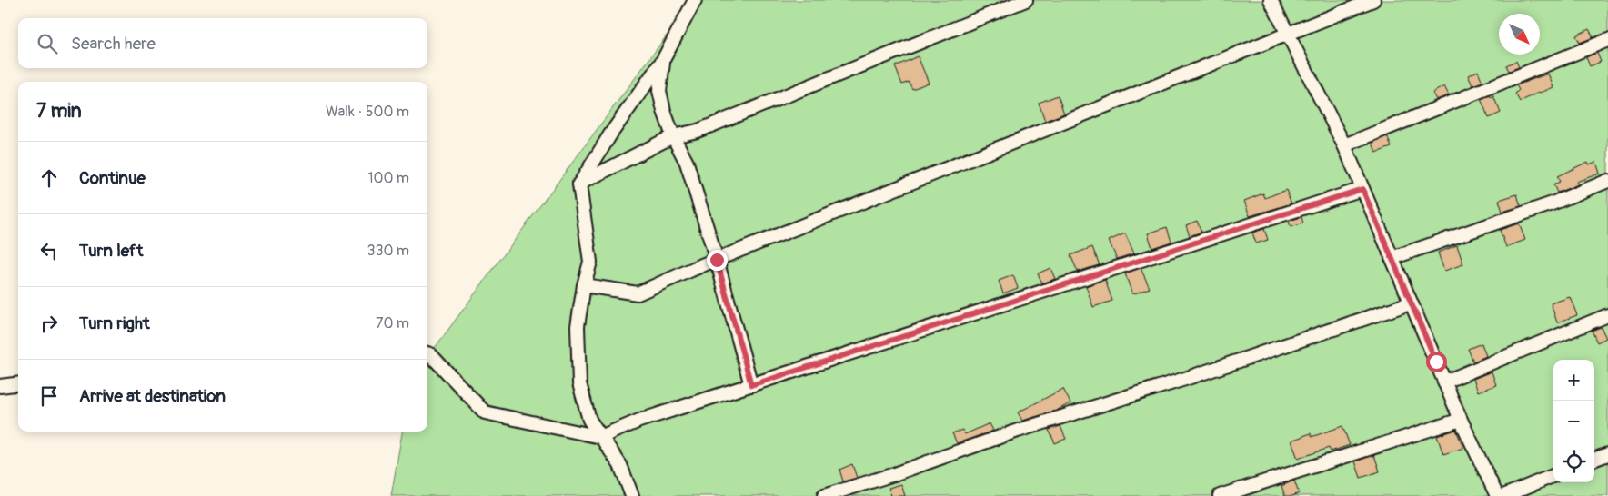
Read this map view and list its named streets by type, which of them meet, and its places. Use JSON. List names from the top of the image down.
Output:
{
  "north": "bottom right",
  "page": {
    "search": "Search here",
    "heading": ["7 min", "Walk · 500 m"],
    "list": [
      ["Continue", "100 m"],
      ["Turn left", "330 m"],
      ["Turn right", "70 m"],
      "Arrive at destination"
    ],
    "map_buttons": ["+", "−"]
  }
}
